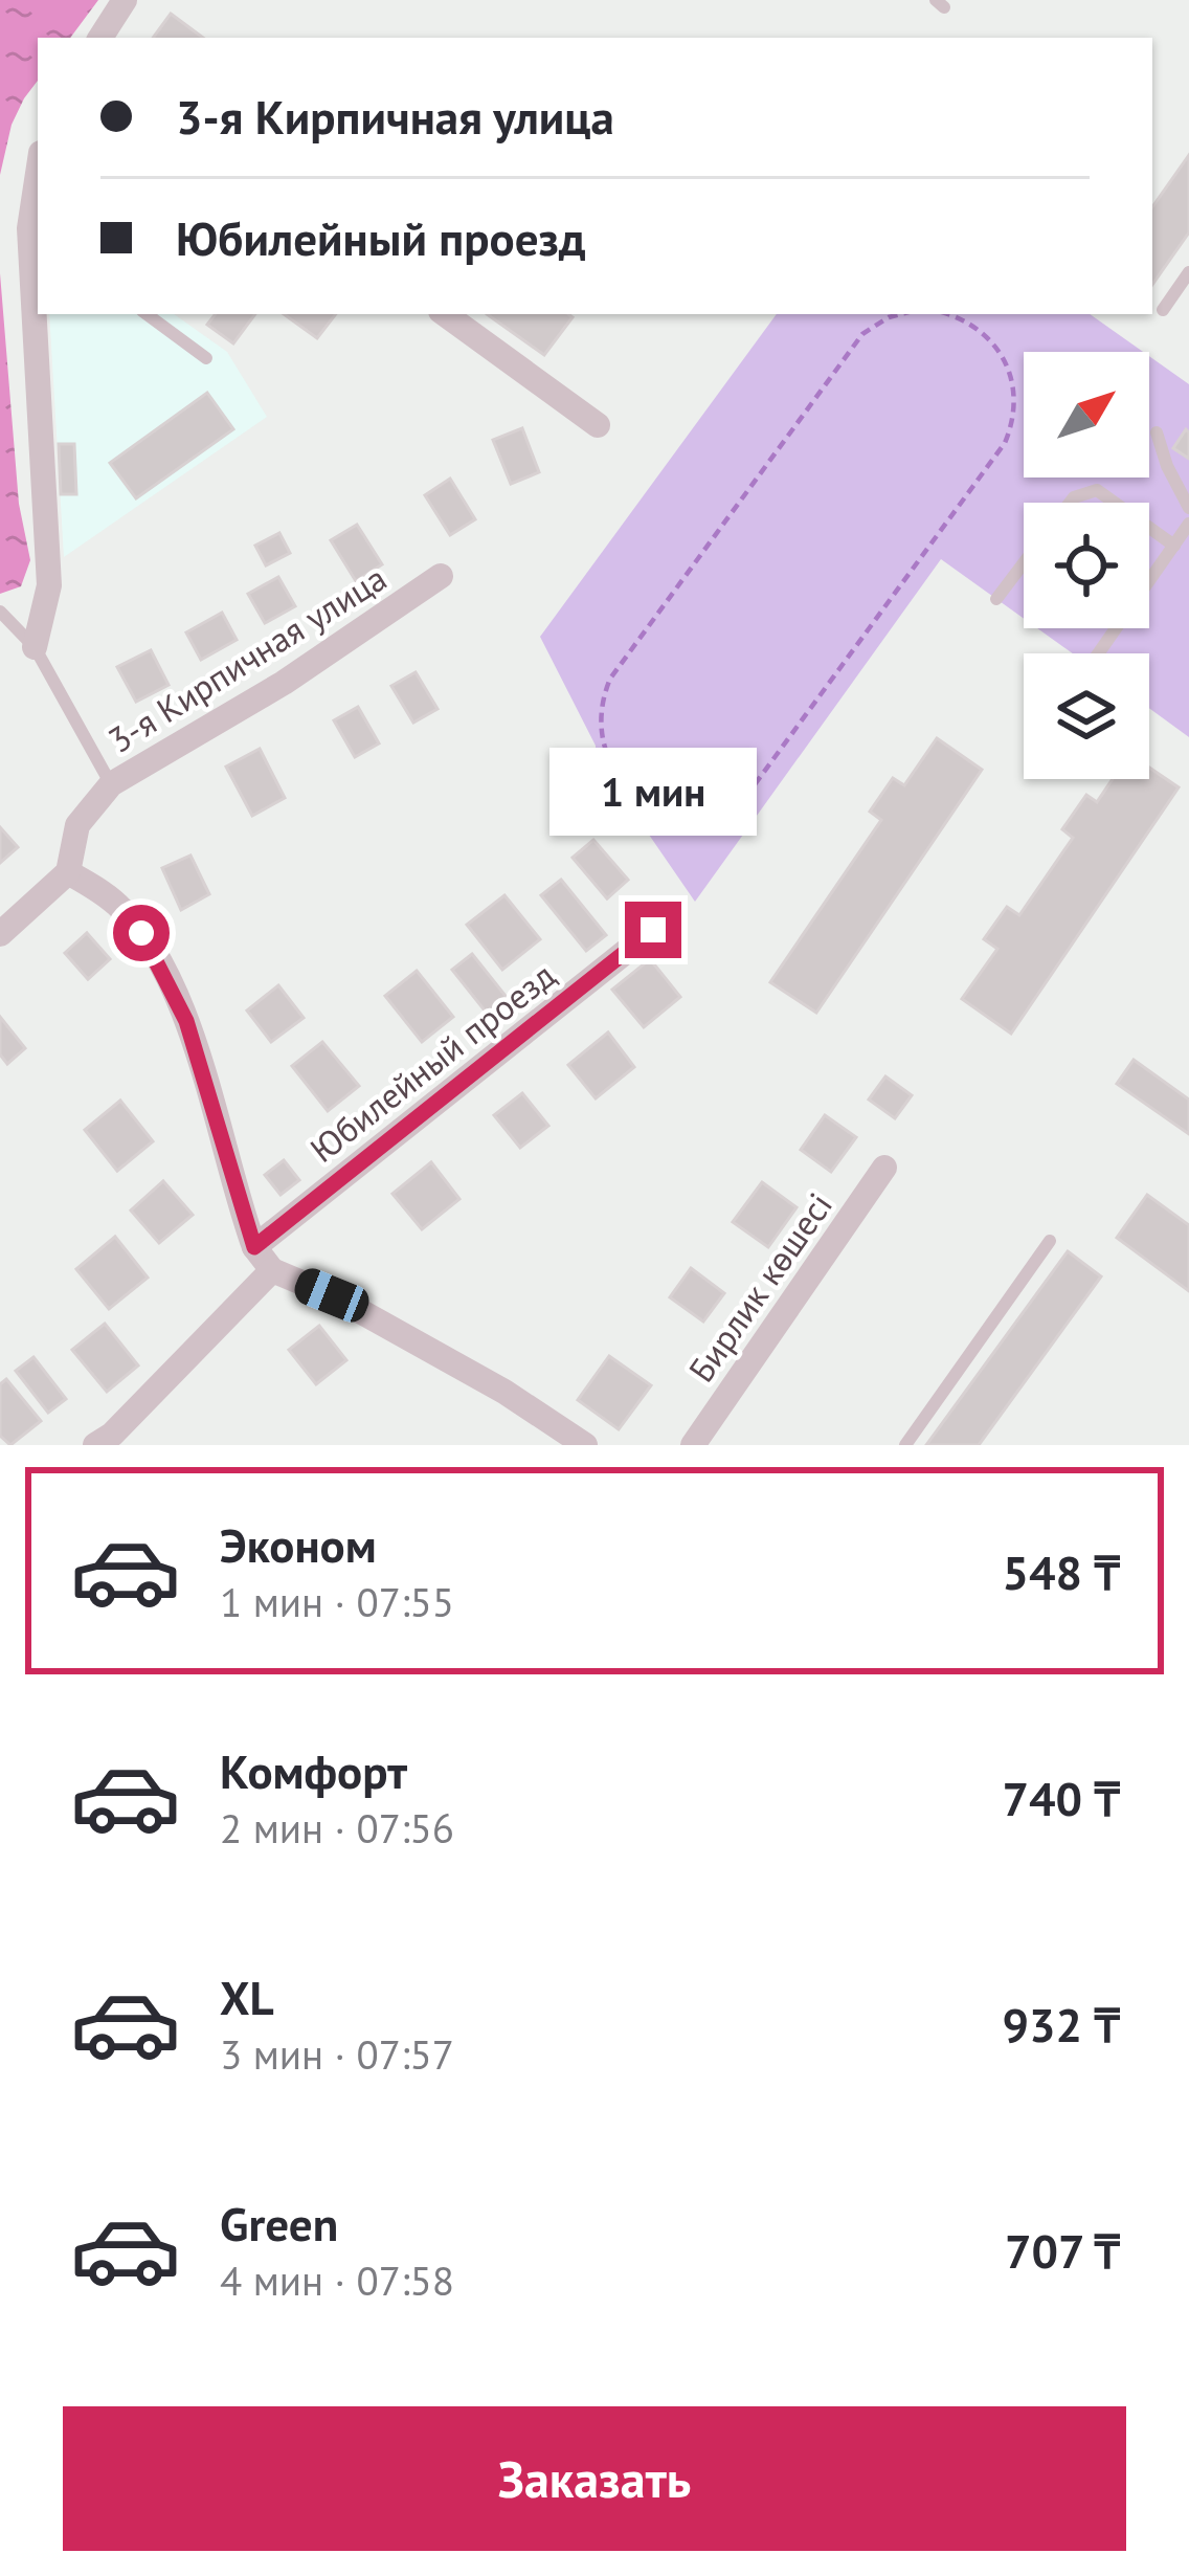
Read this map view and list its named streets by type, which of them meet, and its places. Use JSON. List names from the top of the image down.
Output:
{
  "streets": {
    "street": ["3-я Кирпичная улица", "Юбилейный проезд", "Бирлик көшесі"]
  },
  "north": "top right",
  "page": {
    "banner": ["3-я Кирпичная улица", "Юбилейный проезд"],
    "bubble": "1 мин",
    "list": [
      {
        "name": "Эконом",
        "note": "1 мин · 07:55",
        "value": "548 ₸"
      },
      {
        "name": "Комфорт",
        "note": "2 мин · 07:56",
        "value": "740 ₸"
      },
      {
        "name": "XL",
        "note": "3 мин · 07:57",
        "value": "932 ₸"
      },
      {
        "name": "Green",
        "note": "4 мин · 07:58",
        "value": "707 ₸"
      }
    ],
    "buttons": "Заказать"
  }
}
